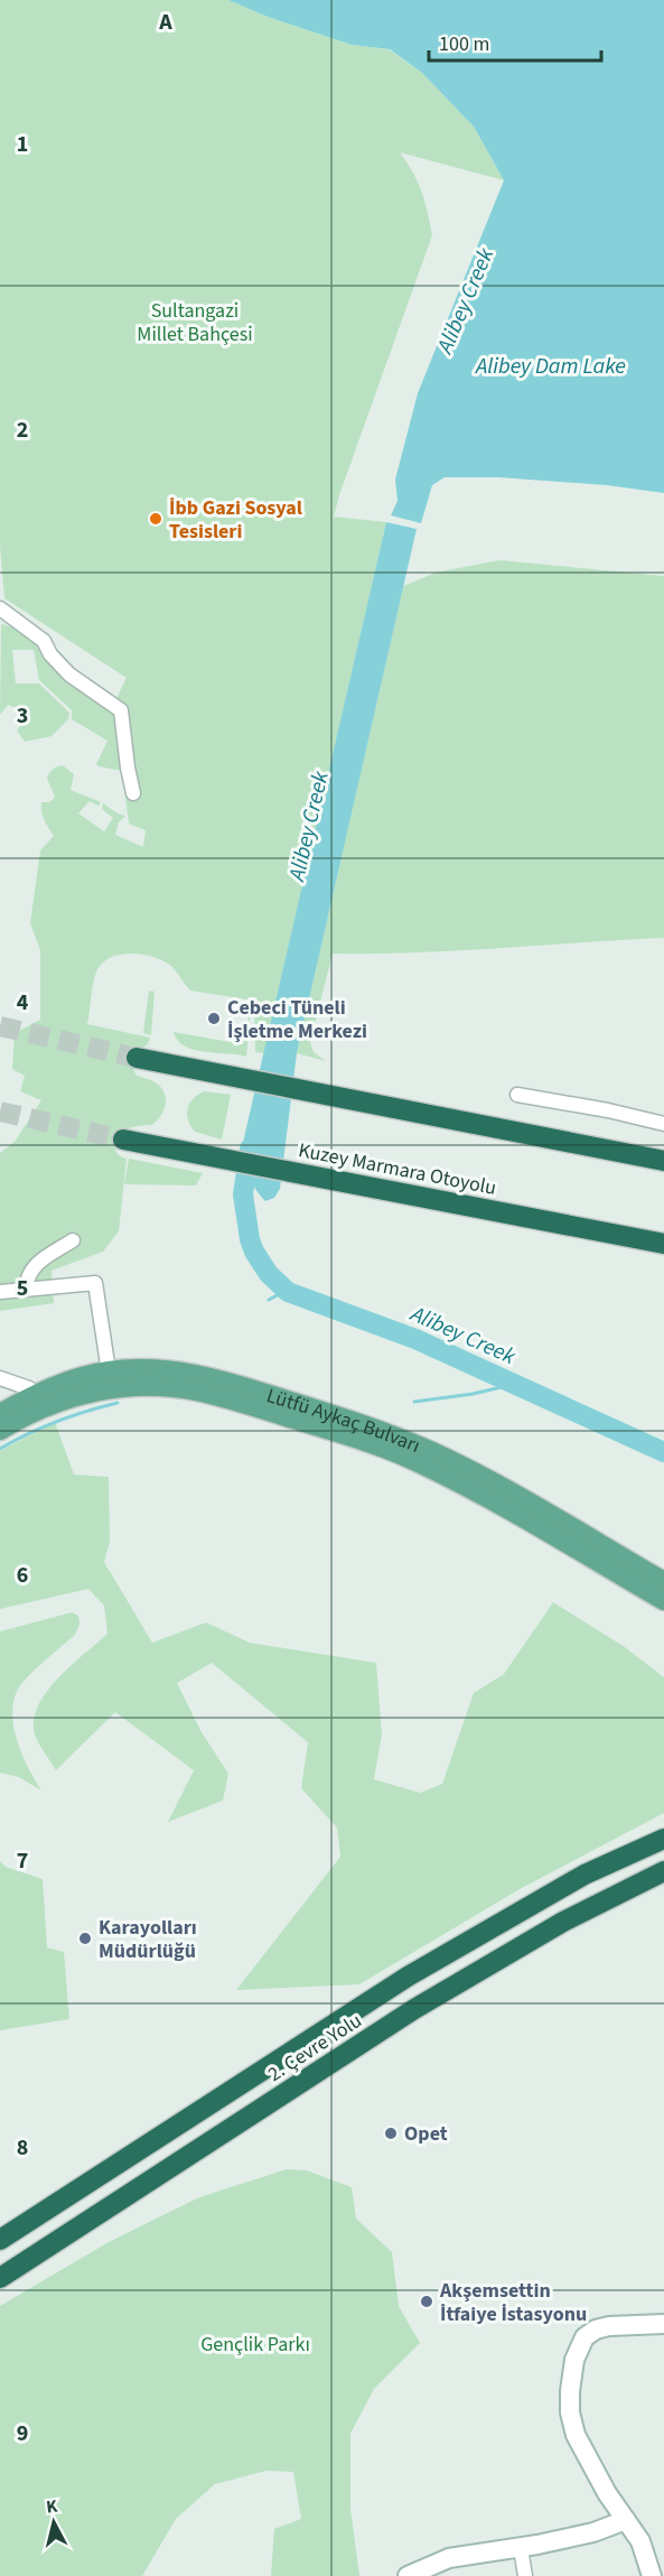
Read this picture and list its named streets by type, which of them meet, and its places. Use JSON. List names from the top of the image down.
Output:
{
  "streets": {
    "highway": ["Kuzey Marmara Otoyolu", "2. Çevre Yolu"],
    "main road": ["Lütfü Aykaç Bulvarı"]
  },
  "water": ["Alibey Creek", "Alibey Dam Lake"],
  "parks": ["Sultangazi Millet Bahçesi", "Gençlik Parkı"],
  "places": [
    "İbb Gazi Sosyal Tesisleri",
    "Cebeci Tüneli İşletme Merkezi",
    "Karayolları Müdürlüğü",
    "Opet",
    "Akşemsettin İtfaiye İstasyonu"
  ],
  "scale_bar": "100 m",
  "north": "top",
  "grid": {
    "columns": ["A"],
    "rows": [
      "1",
      "2",
      "3",
      "4",
      "5",
      "6",
      "7",
      "8",
      "9"
    ]
  }
}
